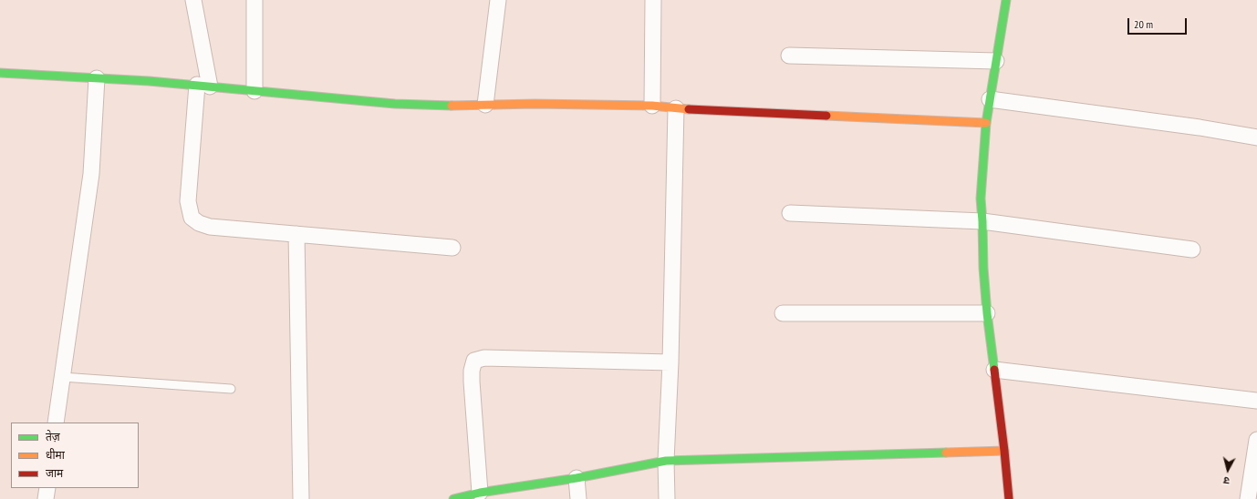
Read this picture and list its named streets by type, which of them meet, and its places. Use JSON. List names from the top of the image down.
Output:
{
  "legend": ["तेज़", "धीमा", "जाम"],
  "scale_bar": "20 m",
  "north": "bottom"
}
